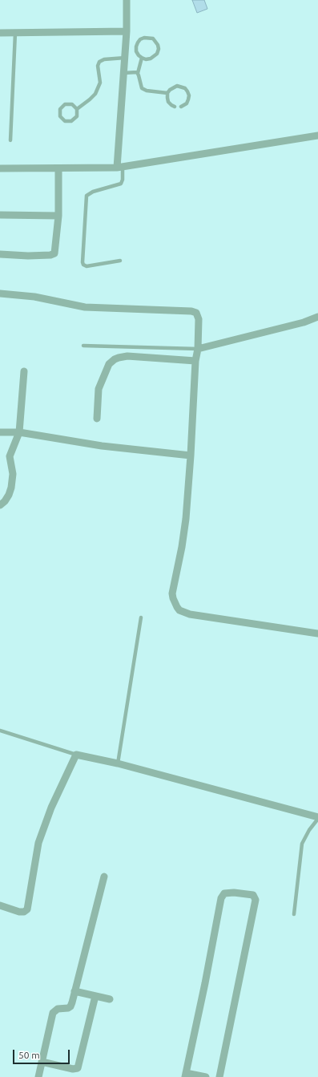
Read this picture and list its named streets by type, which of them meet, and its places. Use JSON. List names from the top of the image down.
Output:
{
  "scale_bar": "50 m"
}
